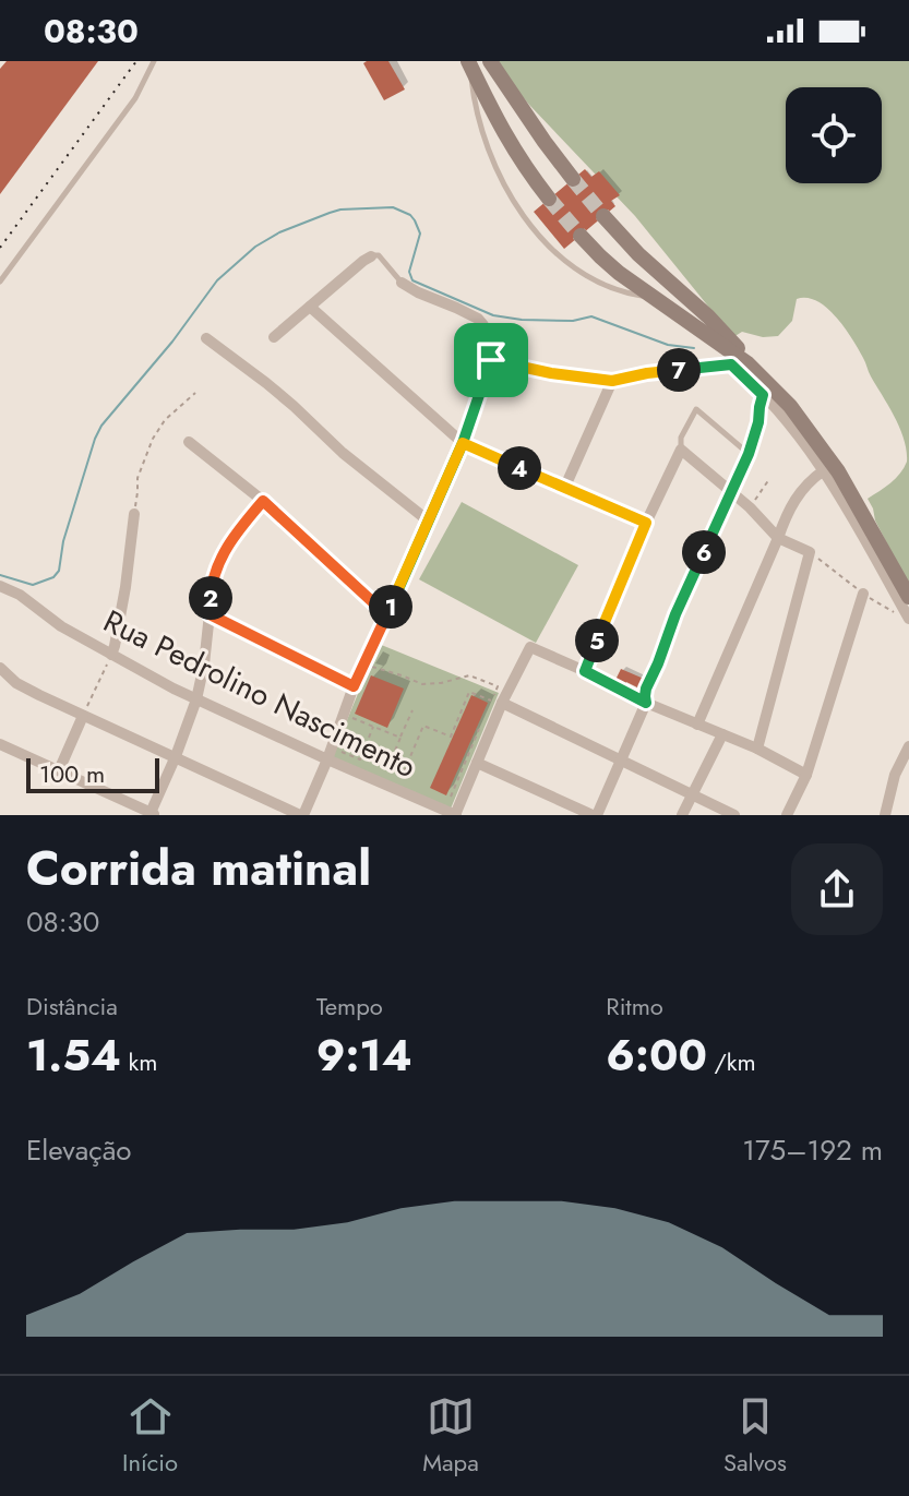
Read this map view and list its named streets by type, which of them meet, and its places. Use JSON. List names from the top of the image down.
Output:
{
  "streets": {
    "street": ["Rua Pedrolino Nascimento"]
  },
  "scale_bar": "100 m",
  "page": {
    "status": "08:30",
    "pins": [
      "7",
      "4",
      "6",
      "2",
      "1",
      "5"
    ],
    "scale": "100 m",
    "heading": ["Corrida matinal", "08:30"],
    "stats": [
      ["Distância", "1.54 km"],
      ["Tempo", "9:14"],
      ["Ritmo", "6:00 /km"]
    ],
    "chart": ["Elevação", "175–192 m"],
    "tabs": ["Início", "Mapa", "Salvos"]
  }
}
